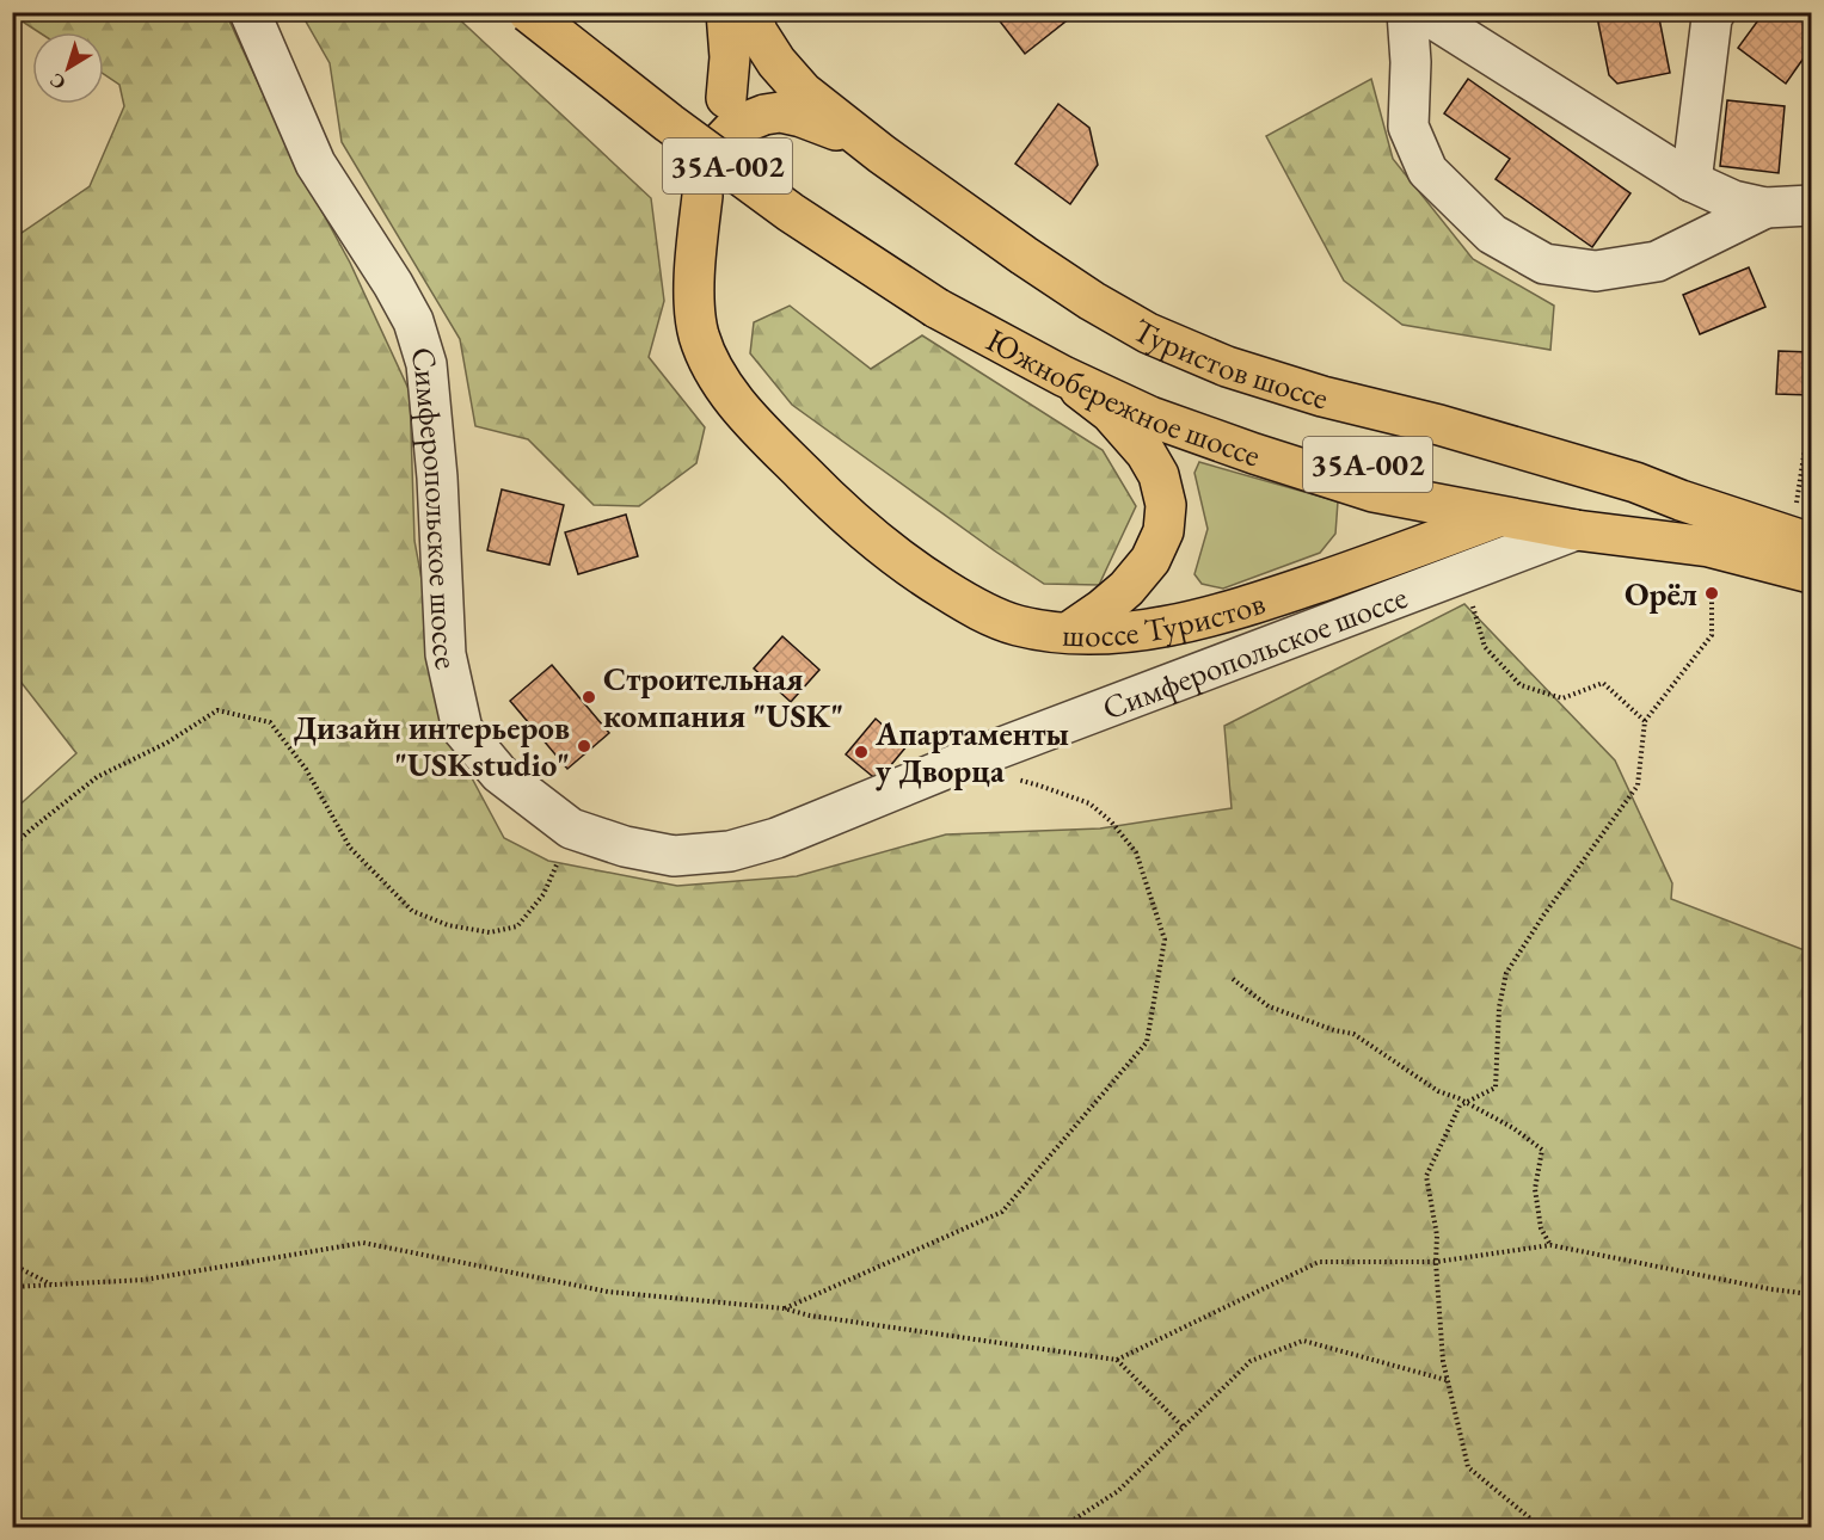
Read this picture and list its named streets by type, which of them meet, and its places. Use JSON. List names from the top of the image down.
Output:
{
  "streets": {
    "main road": [
      "35А-002",
      "Туристов шоссе",
      "Южнобережное шоссе",
      "шоссе Туристов"
    ],
    "street": ["Симферопольское шоссе"]
  },
  "crossings": [
    ["Южнобережное шоссе", "Симферопольское шоссе"],
    ["Южнобережное шоссе", "шоссе Туристов"]
  ],
  "places": [
    "Орёл",
    "Строительная компания \"USK\"",
    "Дизайн интерьеров \"USKstudio\"",
    "Апартаменты у Дворца"
  ],
  "north": "bottom left"
}
